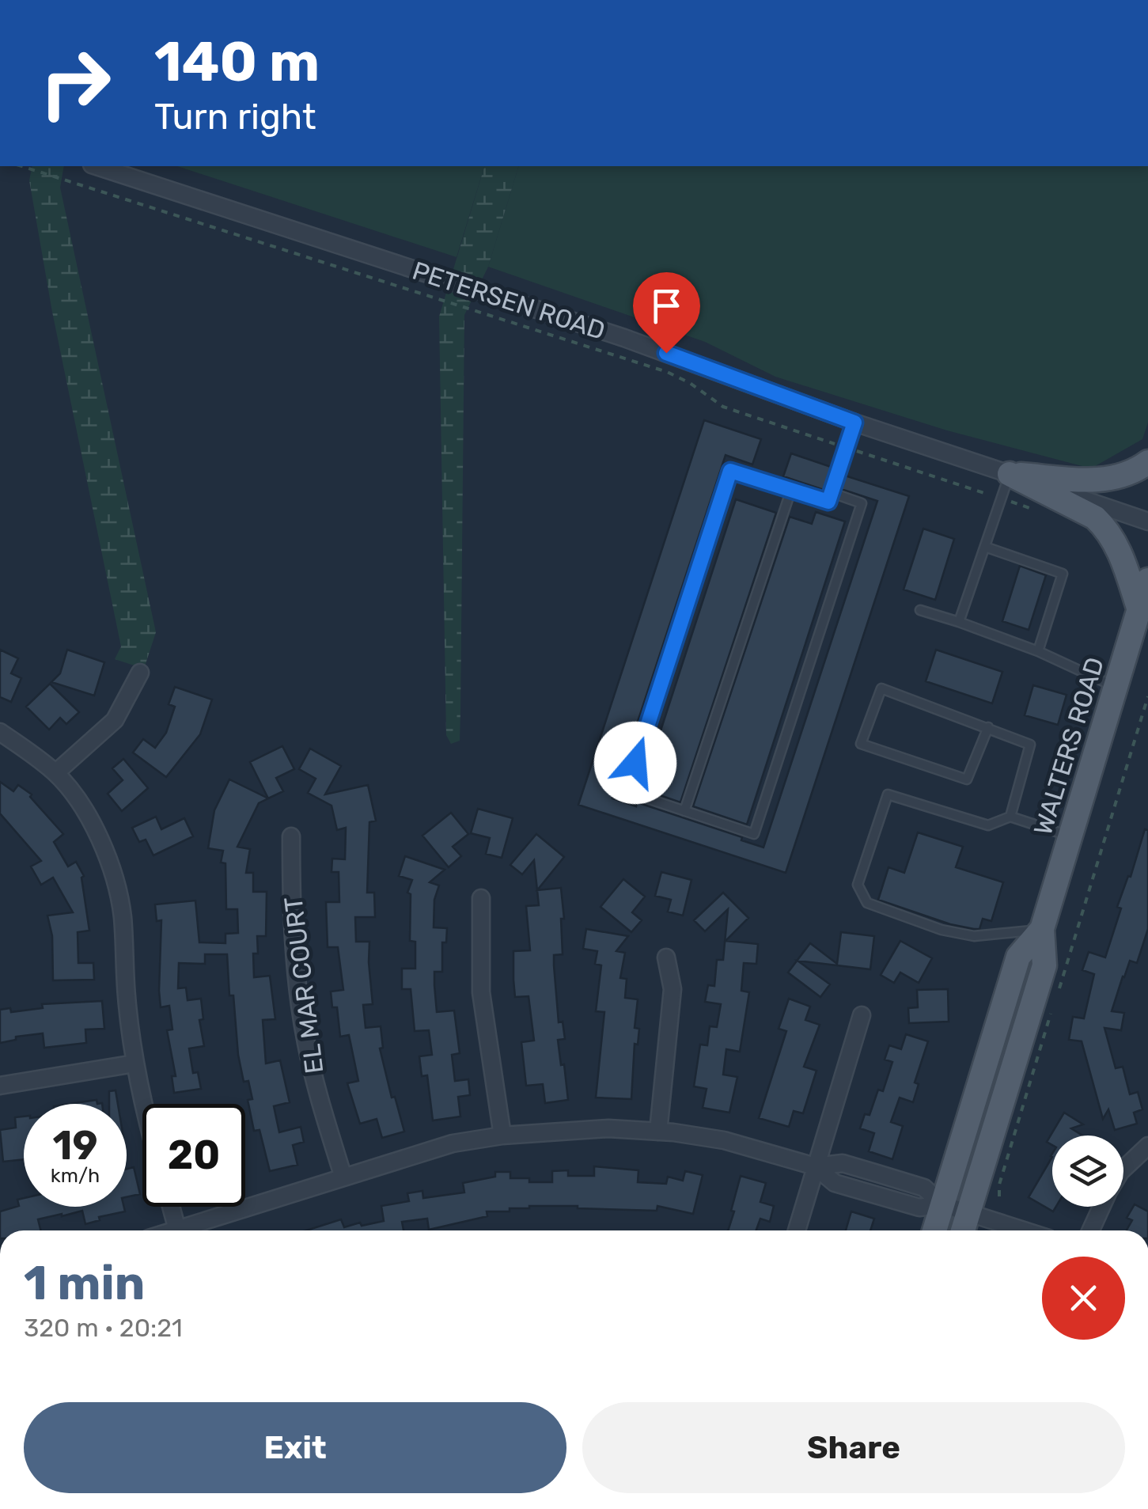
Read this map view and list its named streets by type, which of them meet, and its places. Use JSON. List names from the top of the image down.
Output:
{
  "streets": {
    "main road": ["WALTERS ROAD"],
    "street": ["PETERSEN ROAD", "EL MAR COURT"]
  },
  "page": {
    "turn": ["140 m", "Turn right"],
    "speed": "19 km/h",
    "limit": "20",
    "heading": ["1 min", "320 m · 20:21"],
    "buttons": ["Exit", "Share"]
  }
}
